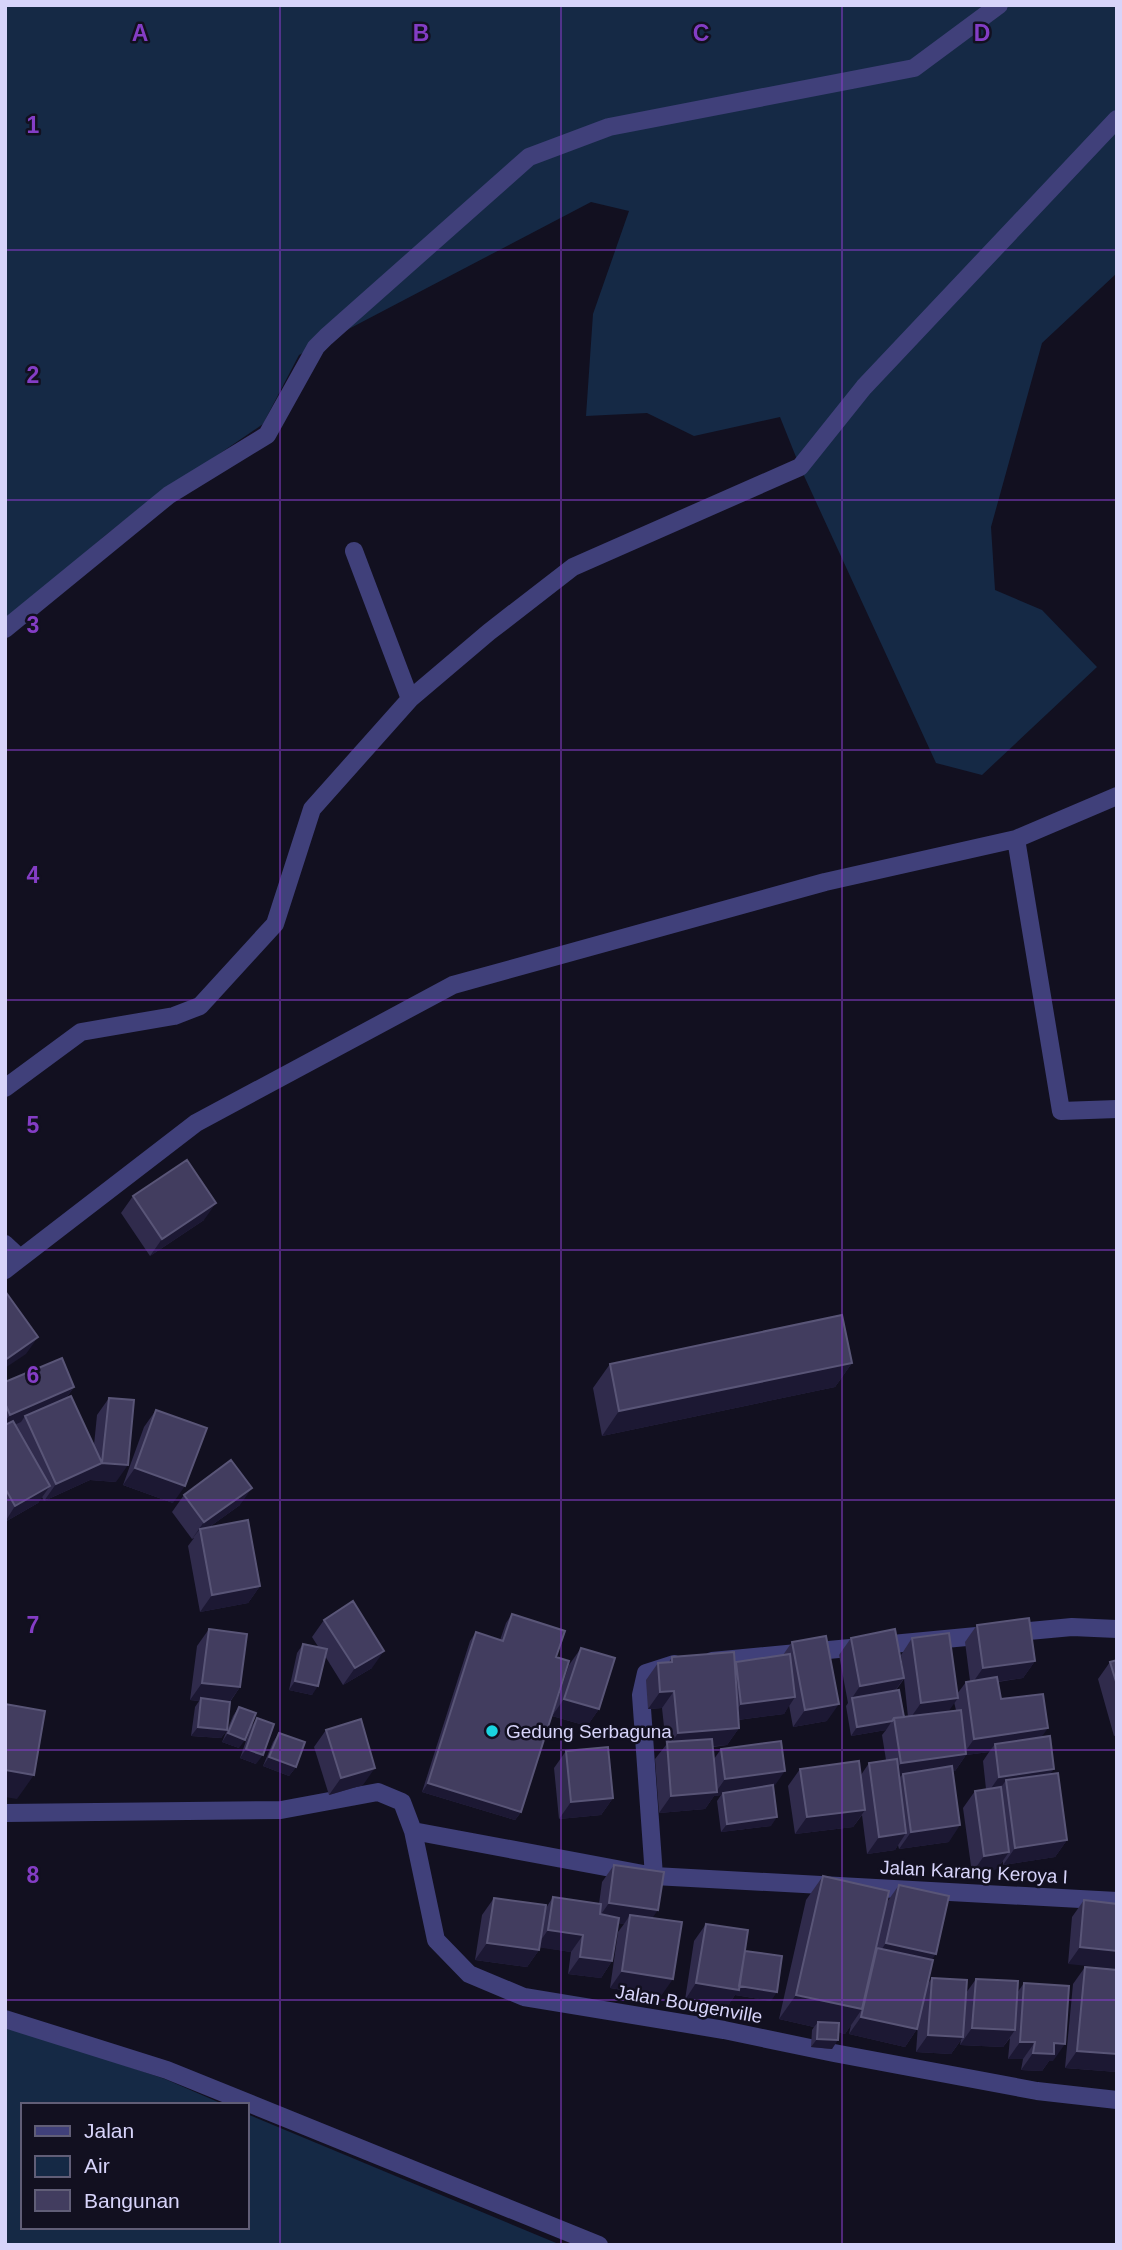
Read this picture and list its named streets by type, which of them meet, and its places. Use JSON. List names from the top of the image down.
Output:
{
  "streets": {
    "street": ["Jalan Karang Keroya I", "Jalan Bougenville"]
  },
  "crossings": [
    ["Jalan Karang Keroya I", "Jalan Bougenville"]
  ],
  "places": ["Gedung Serbaguna"],
  "legend": ["Jalan", "Air", "Bangunan"],
  "grid": {
    "columns": [
      "A",
      "B",
      "C",
      "D"
    ],
    "rows": [
      "1",
      "2",
      "3",
      "4",
      "5",
      "6",
      "7",
      "8"
    ]
  }
}
